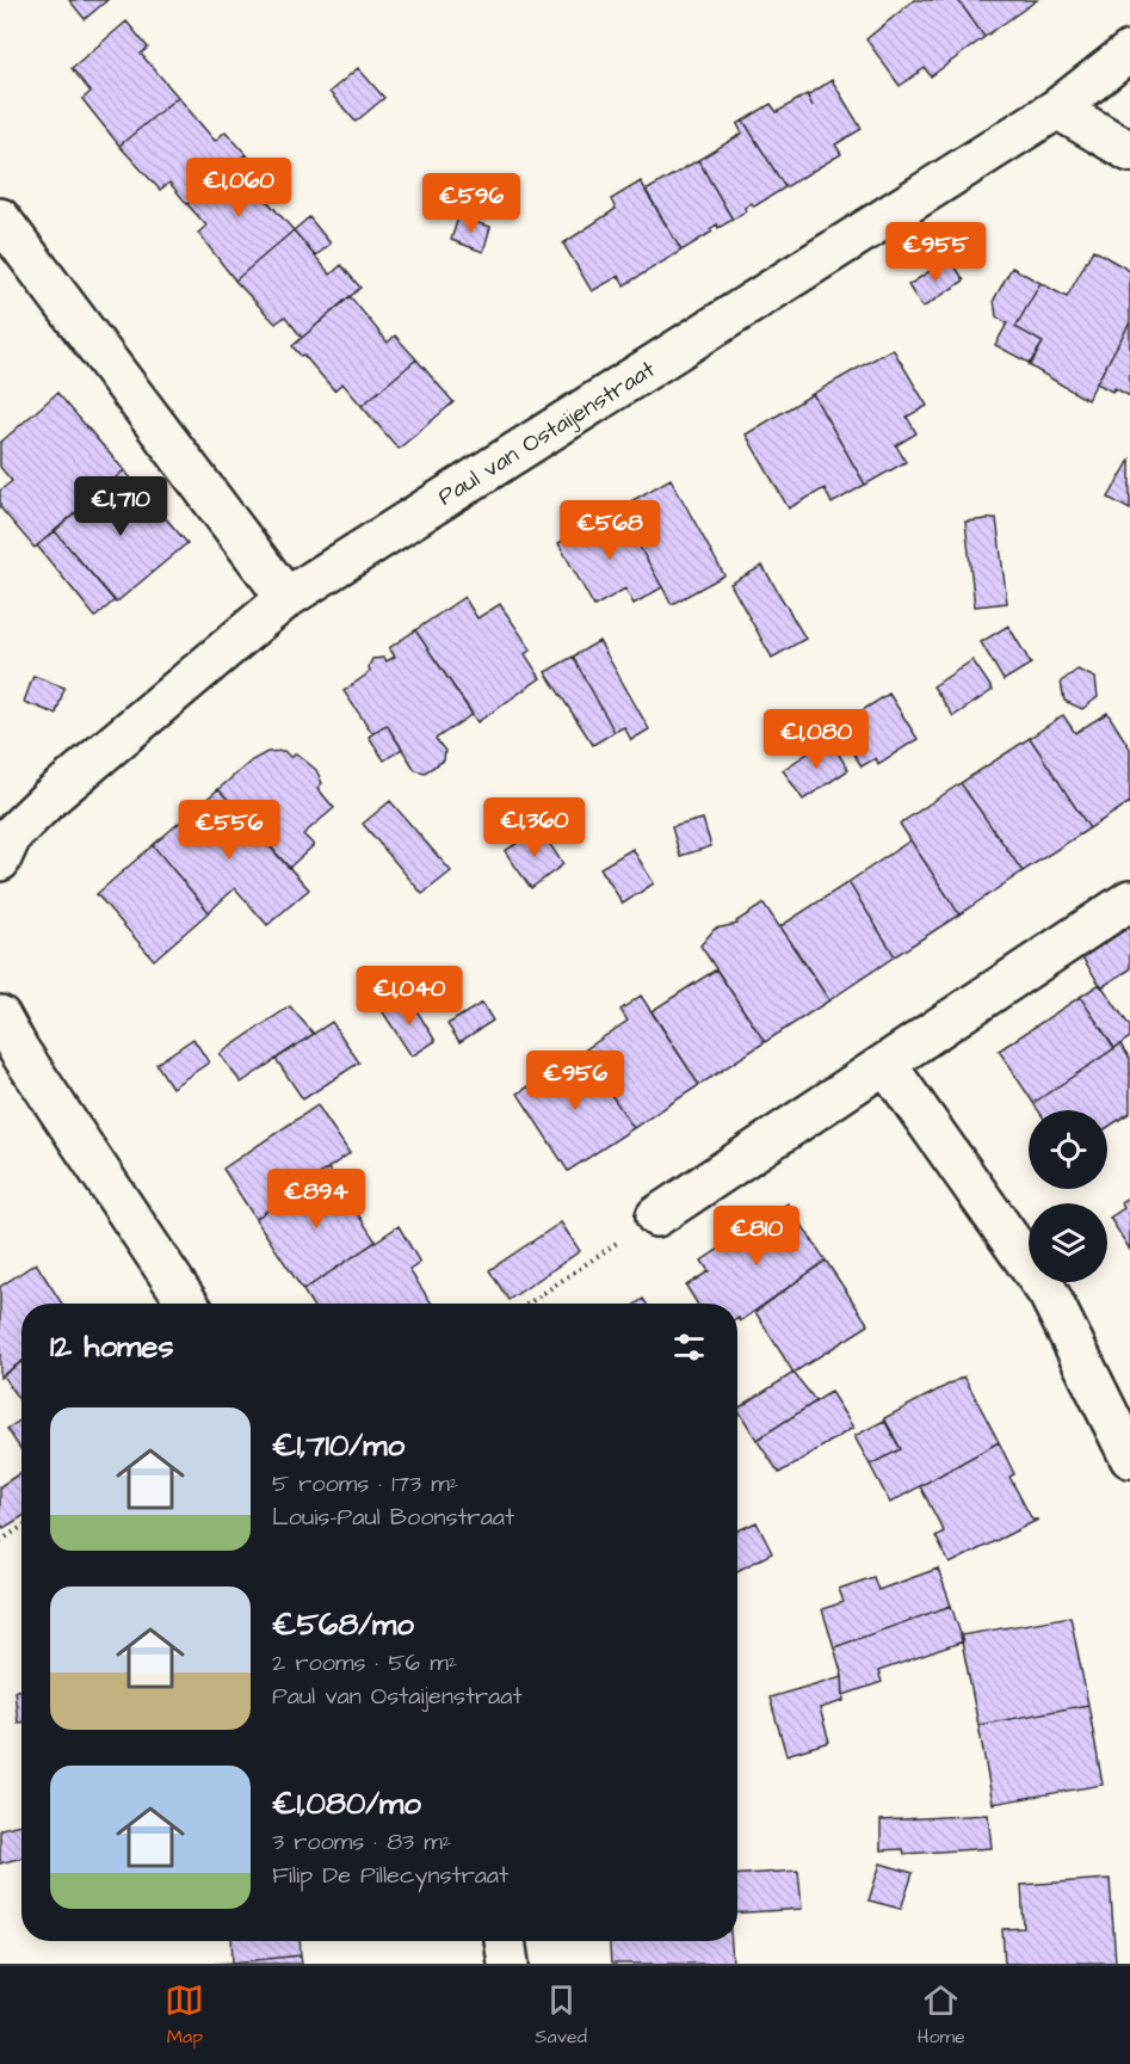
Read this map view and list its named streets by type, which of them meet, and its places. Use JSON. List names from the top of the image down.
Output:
{
  "streets": {
    "street": ["Paul van Ostaijenstraat"]
  },
  "page": {
    "price": [
      "€1,060",
      "€596",
      "€955",
      "€1,710",
      "€568",
      "€1,080",
      "€1,360",
      "€556",
      "€1,040",
      "€956",
      "€894",
      "€810"
    ],
    "heading": "12 homes",
    "list": [
      {
        "name": "€1,710/mo",
        "note": "5 rooms · 173 m² · Louis-Paul Boonstraat"
      },
      {
        "name": "€568/mo",
        "note": "2 rooms · 56 m² · Paul van Ostaijenstraat"
      },
      {
        "name": "€1,080/mo",
        "note": "3 rooms · 83 m² · Filip De Pillecynstraat"
      }
    ],
    "tabs": ["Map", "Saved", "Home"]
  }
}
